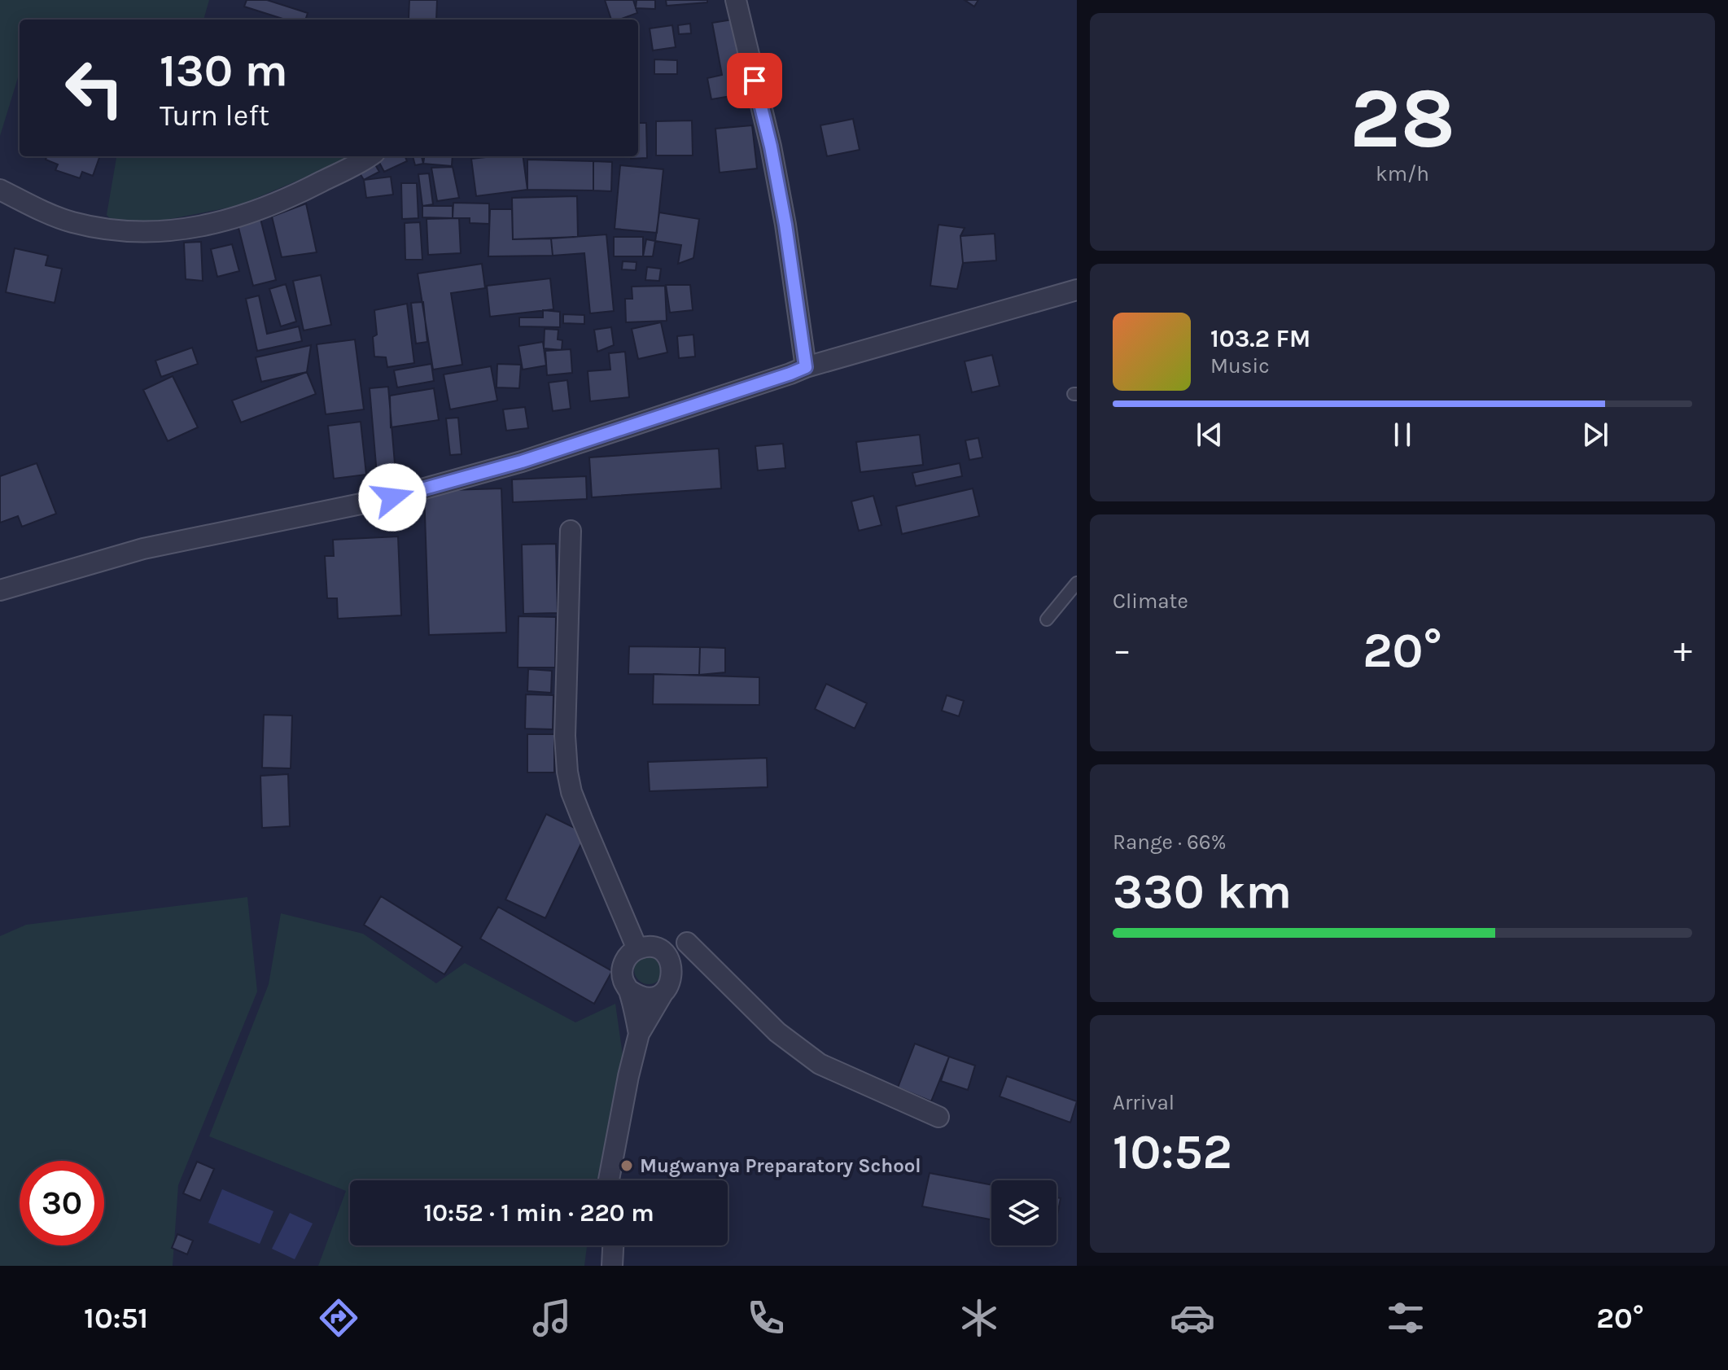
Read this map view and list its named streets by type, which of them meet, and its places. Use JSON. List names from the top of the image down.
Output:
{
  "places": ["Mugwanya Preparatory School"],
  "page": {
    "tile": [
      ["28", "km/h"],
      "Climate",
      ["Range · 66%", "330 km"],
      ["Arrival", "10:52"]
    ],
    "turn": ["130 m", "Turn left"],
    "song": ["103.2 FM", "Music"],
    "heat": ["−", "20°", "+"],
    "limit": "30",
    "trip": "10:52 · 1 min · 220 m",
    "tabs": ["10:51", "20°"]
  }
}
